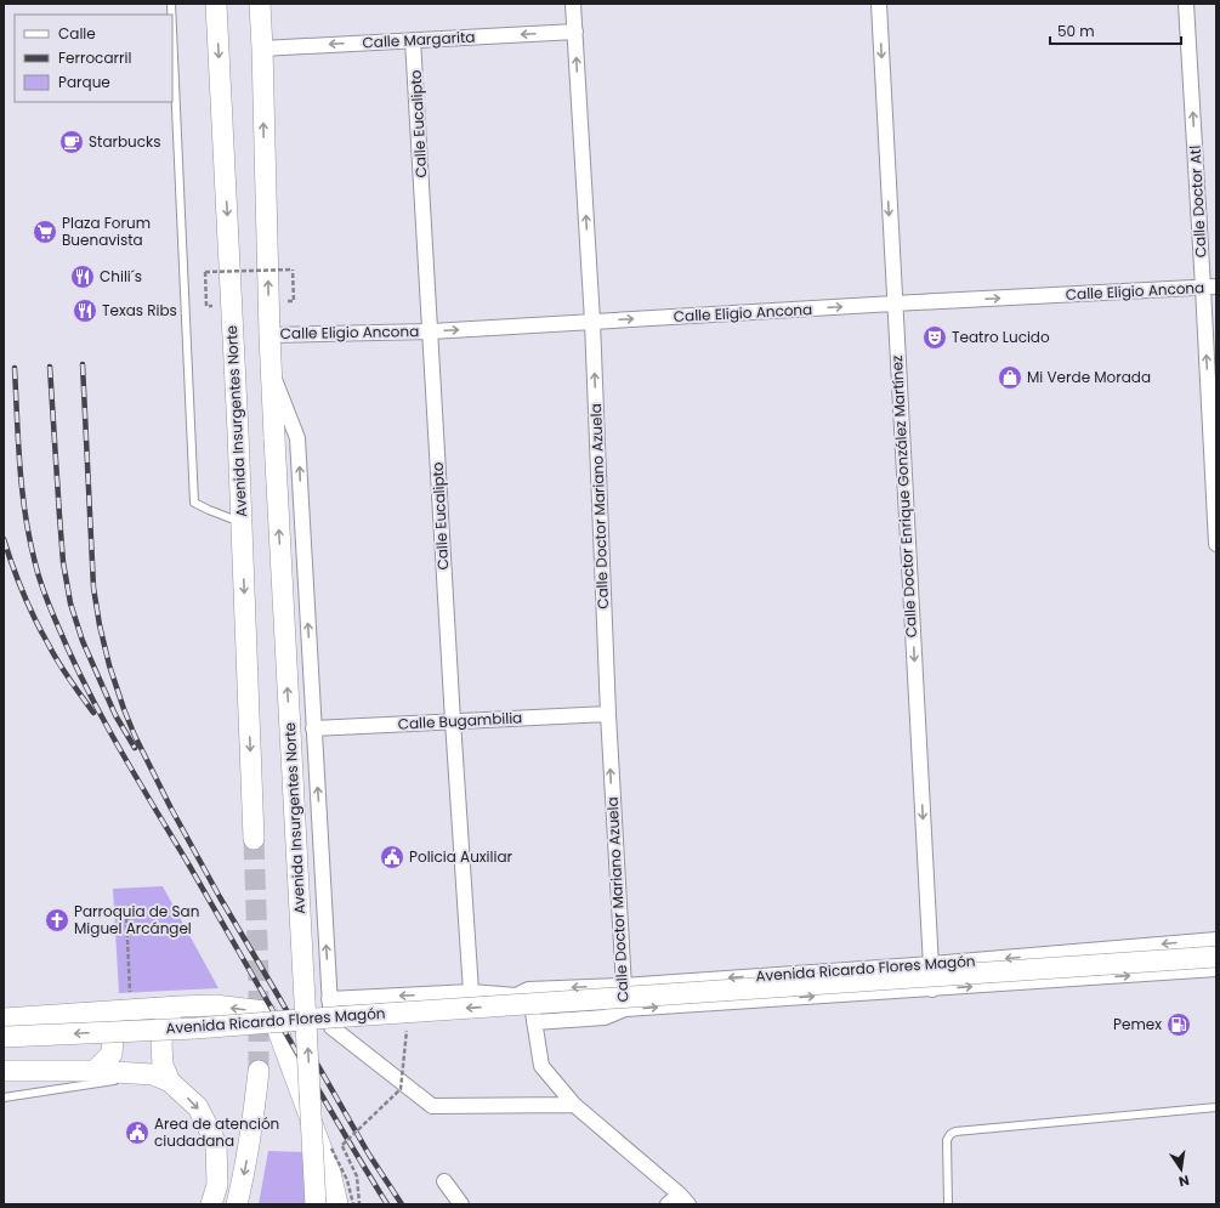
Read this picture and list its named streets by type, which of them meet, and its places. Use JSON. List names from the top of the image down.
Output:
{
  "streets": {
    "main road": ["Avenida Insurgentes Norte", "Avenida Ricardo Flores Magón"],
    "street": [
      "Calle Margarita",
      "Calle Eucalipto",
      "Calle Doctor Atl",
      "Calle Eligio Ancona",
      "Calle Doctor Enrique González Martínez",
      "Calle Doctor Mariano Azuela",
      "Calle Bugambilia"
    ]
  },
  "crossings": [
    ["Calle Margarita", "Calle Eucalipto"],
    ["Calle Margarita", "Avenida Insurgentes Norte"],
    ["Calle Margarita", "Calle Doctor Mariano Azuela"],
    ["Calle Eucalipto", "Calle Eligio Ancona"],
    ["Calle Eucalipto", "Calle Bugambilia"],
    ["Calle Eucalipto", "Avenida Ricardo Flores Magón"],
    ["Calle Doctor Atl", "Calle Eligio Ancona"],
    ["Calle Eligio Ancona", "Avenida Insurgentes Norte"],
    ["Calle Eligio Ancona", "Calle Doctor Enrique González Martínez"],
    ["Calle Eligio Ancona", "Calle Doctor Mariano Azuela"],
    ["Avenida Insurgentes Norte", "Calle Bugambilia"],
    ["Avenida Insurgentes Norte", "Avenida Ricardo Flores Magón"],
    ["Calle Doctor Enrique González Martínez", "Avenida Ricardo Flores Magón"],
    ["Calle Doctor Mariano Azuela", "Calle Bugambilia"],
    ["Calle Doctor Mariano Azuela", "Avenida Ricardo Flores Magón"]
  ],
  "one_way": [
    "Calle Margarita",
    "Calle Doctor Atl",
    "Calle Eligio Ancona",
    "Calle Doctor Enrique González Martínez",
    "Calle Doctor Mariano Azuela"
  ],
  "places": {
    "cafe": ["Starbucks"],
    "supermarket": ["Plaza Forum Buenavista"],
    "restaurant": ["Chili´s", "Texas Ribs"],
    "theatre": ["Teatro Lucido"],
    "shop": ["Mi Verde Morada"],
    "public building": ["Policia Auxiliar", "Area de atención ciudadana"],
    "church": ["Parroquia de San Miguel Arcángel"],
    "fuel station": ["Pemex"]
  },
  "legend": ["Calle", "Ferrocarril", "Parque"],
  "scale_bar": "50 m",
  "north": "bottom"
}
